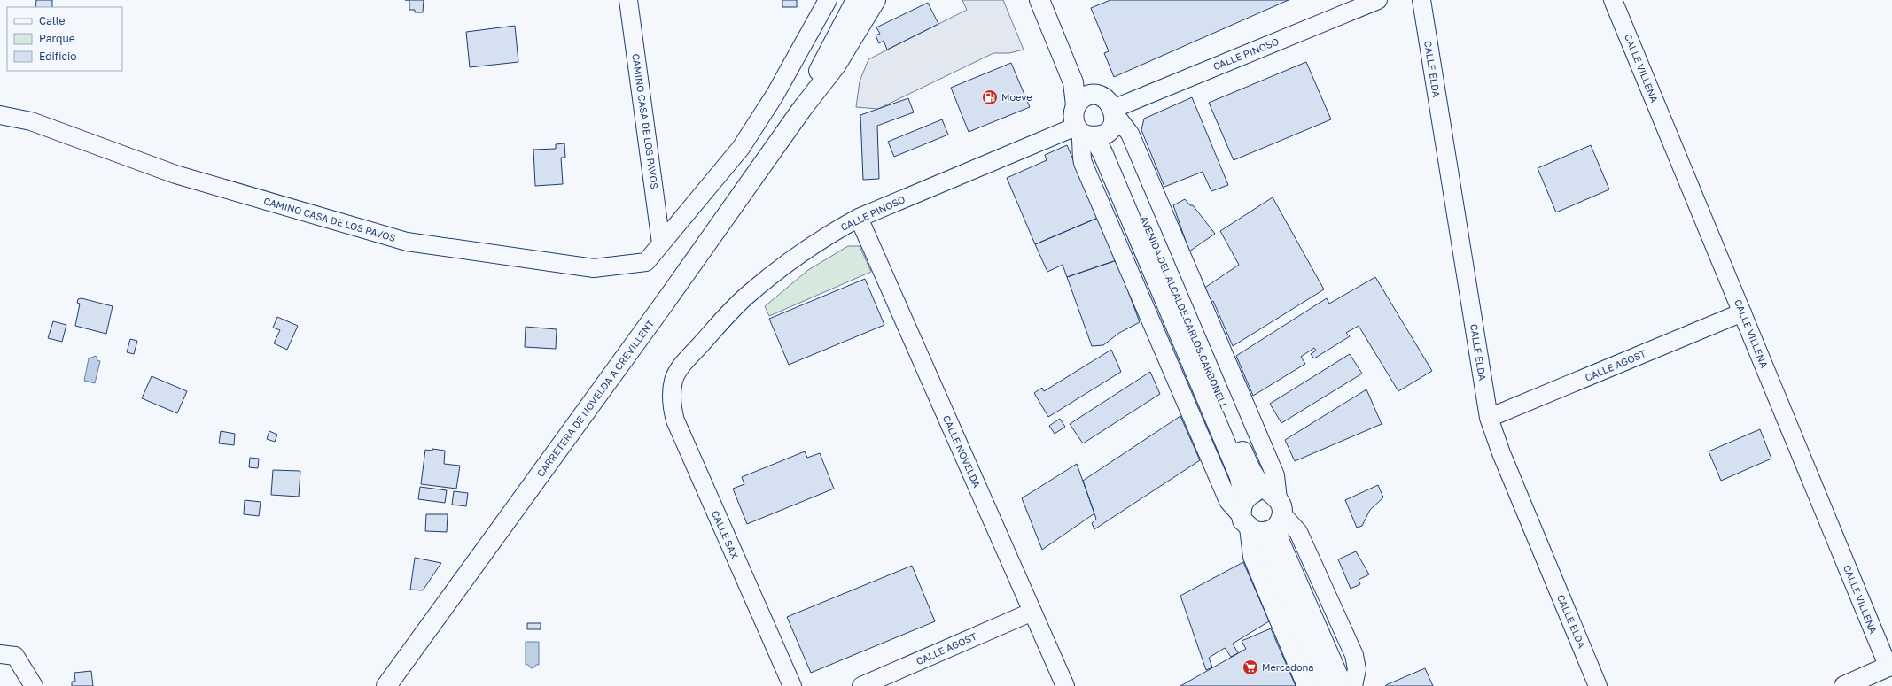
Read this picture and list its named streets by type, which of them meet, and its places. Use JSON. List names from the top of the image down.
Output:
{
  "streets": {
    "main road": ["AVENIDA DEL ALCALDE CARLOS CARBONELL", "CARRETERA DE NOVELDA A CREVILLENT"],
    "street": [
      "CALLE PINOSO",
      "CALLE VILLENA",
      "CALLE ELDA",
      "CAMINO CASA DE LOS PAVOS",
      "CALLE AGOST",
      "CALLE NOVELDA",
      "CALLE SAX"
    ]
  },
  "crossings": [
    ["CALLE PINOSO", "AVENIDA DEL ALCALDE CARLOS CARBONELL"],
    ["CALLE PINOSO", "CALLE NOVELDA"],
    ["CALLE PINOSO", "CALLE SAX"],
    ["CALLE VILLENA", "CALLE AGOST"],
    ["CALLE ELDA", "CALLE AGOST"],
    ["CALLE AGOST", "CALLE NOVELDA"]
  ],
  "places": {
    "fuel station": ["Moeve"],
    "supermarket": ["Mercadona"]
  },
  "legend": ["Calle", "Parque", "Edificio"]
}
